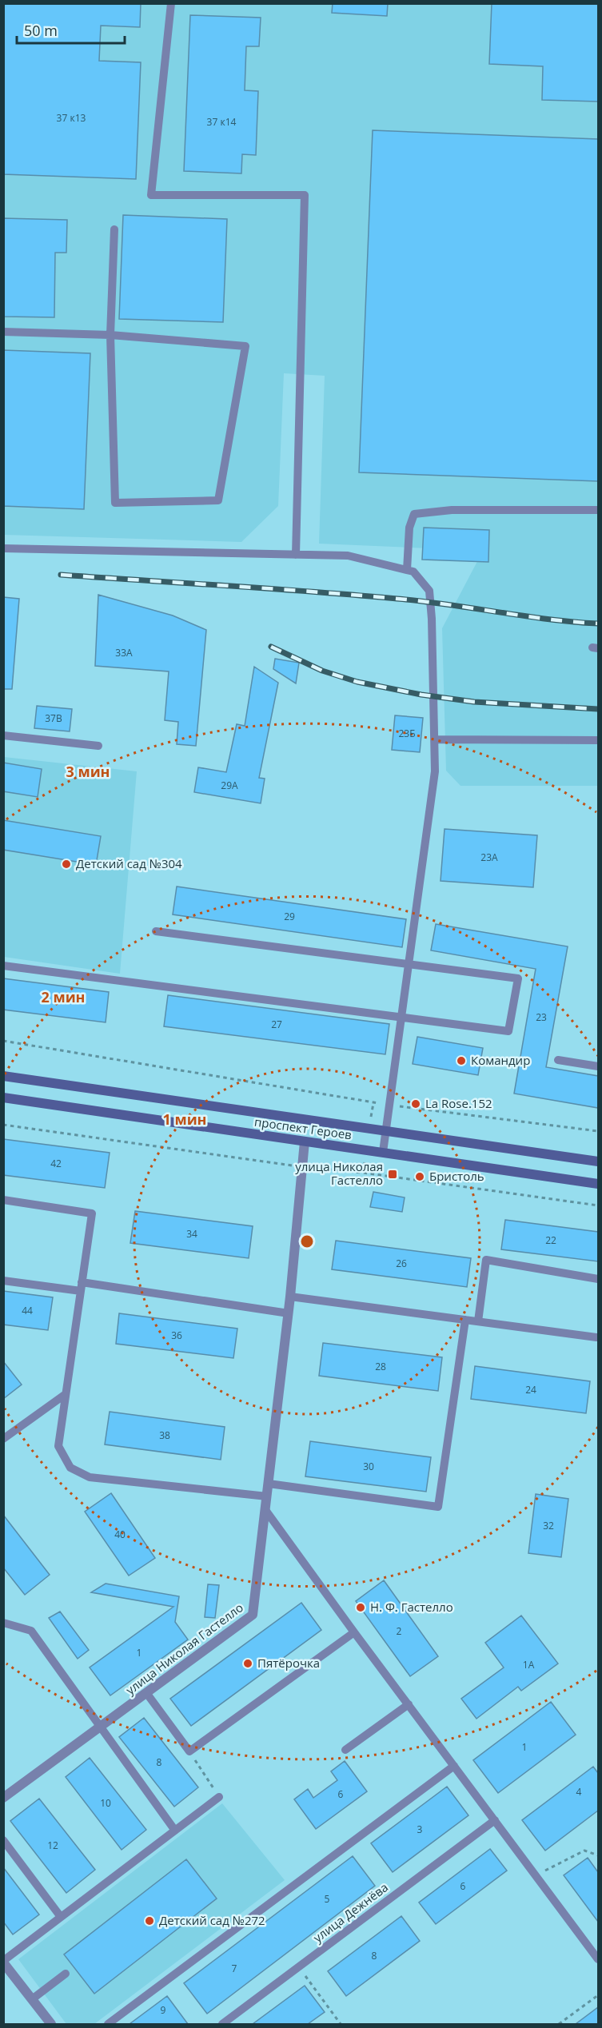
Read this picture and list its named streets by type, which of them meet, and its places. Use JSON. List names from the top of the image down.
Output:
{
  "streets": {
    "main road": ["проспект Героев"],
    "street": ["улица Николая Гастелло"],
    "lane": ["улица Дежнёва"]
  },
  "crossings": [
    ["проспект Героев", "улица Николая Гастелло"]
  ],
  "places": {
    "other": [
      "Детский сад №304",
      "Командир",
      "La Rose.152",
      "Бристоль",
      "Н. Ф. Гастелло",
      "Пятёрочка",
      "Детский сад №272"
    ],
    "transit": ["улица Николая Гастелло"]
  },
  "house_numbers": [
    "37 к13",
    "37 к14",
    "33А",
    "37В",
    "23Б",
    "29А",
    "23А",
    "29",
    "23",
    "27",
    "42",
    "34",
    "22",
    "26",
    "44",
    "36",
    "28",
    "24",
    "38",
    "30",
    "32",
    "40",
    "2",
    "1",
    "1А",
    "1",
    "8",
    "4",
    "6",
    "10",
    "3",
    "12",
    "6",
    "5",
    "8",
    "7",
    "9"
  ],
  "scale_bar": "50 m",
  "rings": ["3 мин", "2 мин", "1 мин"]
}
